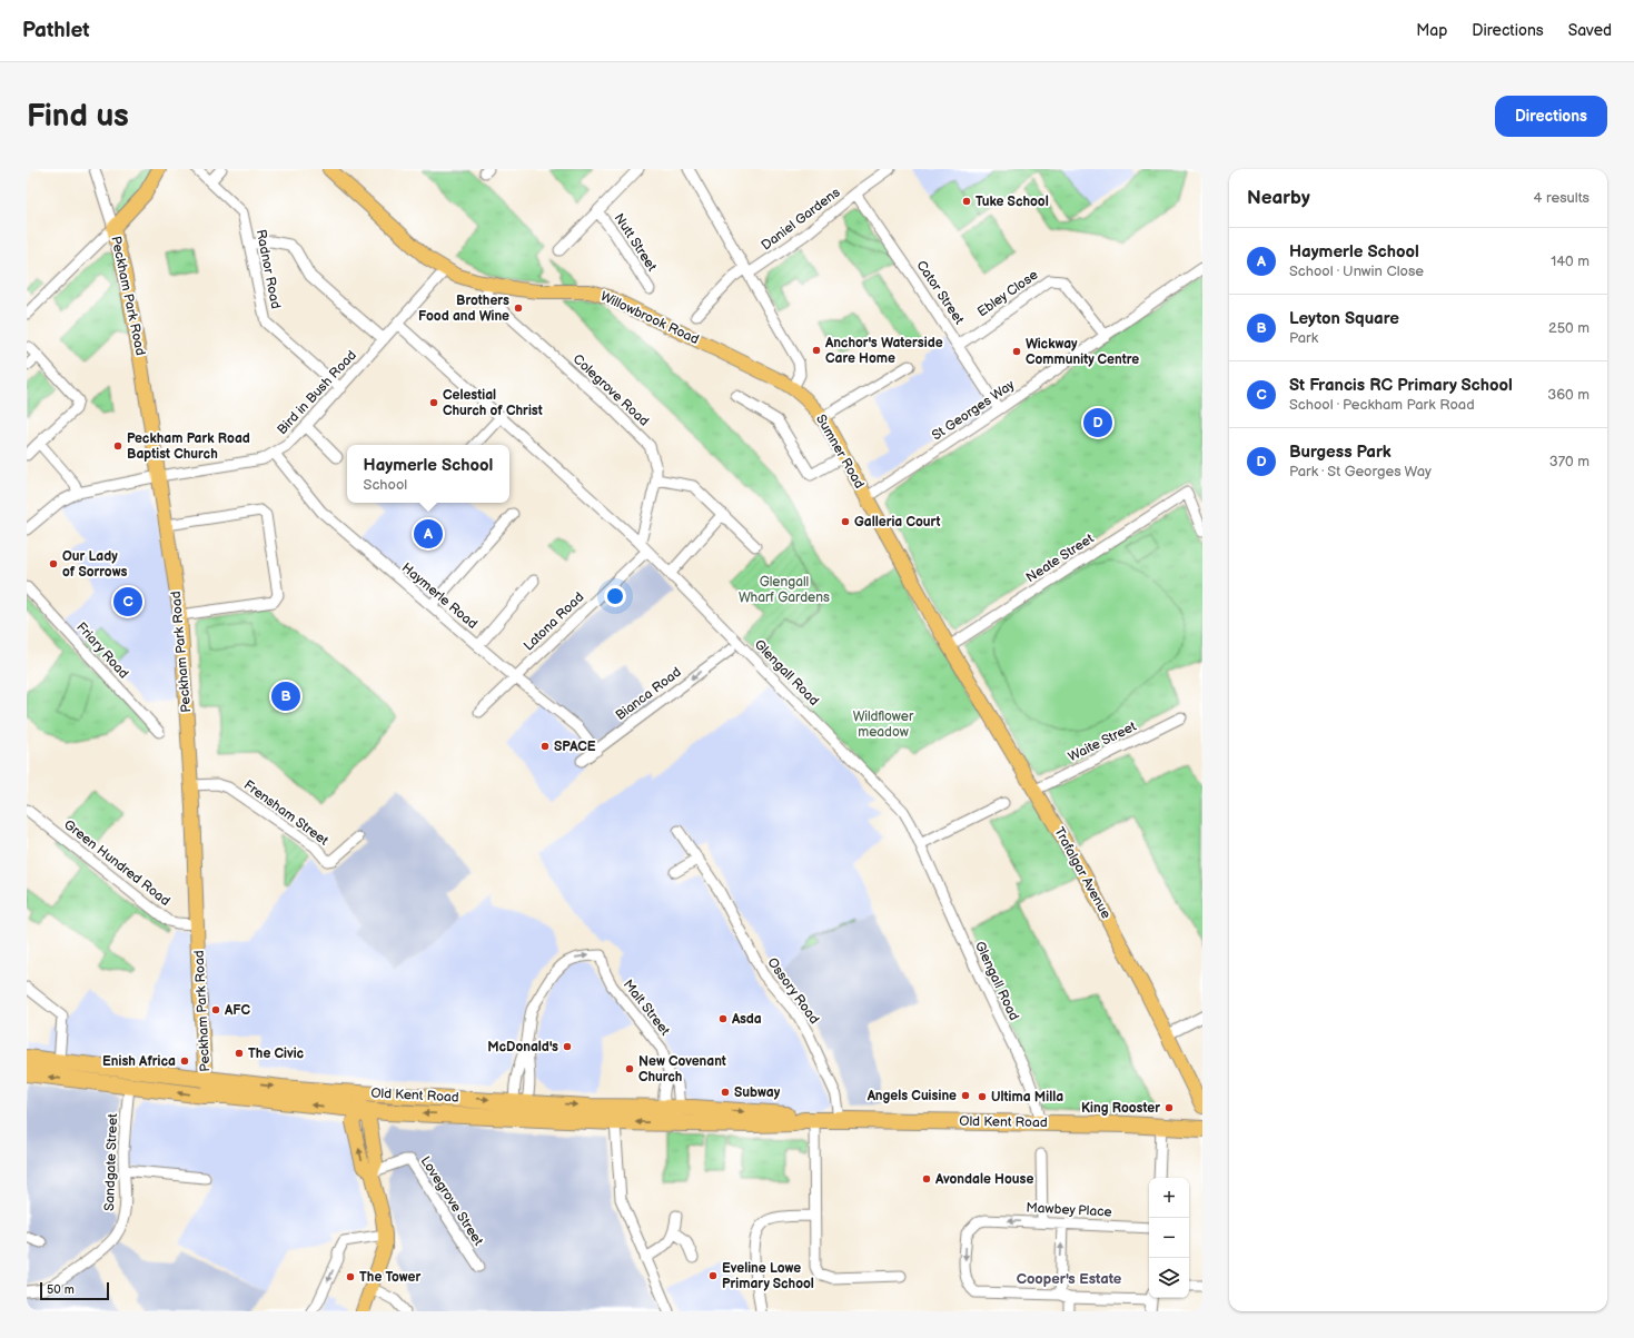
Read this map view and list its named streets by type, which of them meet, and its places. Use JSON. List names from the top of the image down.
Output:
{
  "streets": {
    "highway": ["Old Kent Road"],
    "main road": [
      "Peckham Park Road",
      "Willowbrook Road",
      "Sumner Road",
      "Trafalgar Avenue"
    ],
    "street": [
      "Daniel Gardens",
      "Nutt Street",
      "Radnor Road",
      "Cator Street",
      "Ebley Close",
      "Colegrove Road",
      "Bird in Bush Road",
      "St Georges Way",
      "Neate Street",
      "Haymerle Road",
      "Latona Road",
      "Friary Road",
      "Glengall Road",
      "Bianca Road",
      "Waite Street",
      "Frensham Street",
      "Green Hundred Road",
      "Ossory Road",
      "Malt Street",
      "Sandgate Street",
      "Lovegrove Street",
      "Mawbey Place"
    ]
  },
  "crossings": [
    ["Daniel Gardens", "Cator Street"],
    ["Radnor Road", "Bird in Bush Road"],
    ["Cator Street", "Ebley Close"],
    ["Cator Street", "St Georges Way"],
    ["Ebley Close", "St Georges Way"],
    ["Peckham Park Road", "Bird in Bush Road"],
    ["Peckham Park Road", "Frensham Street"],
    ["Peckham Park Road", "Green Hundred Road"],
    ["Peckham Park Road", "Old Kent Road"],
    ["Willowbrook Road", "Colegrove Road"],
    ["Willowbrook Road", "Bird in Bush Road"],
    ["Willowbrook Road", "Sumner Road"],
    ["Colegrove Road", "Glengall Road"],
    ["Bird in Bush Road", "Haymerle Road"],
    ["Bird in Bush Road", "Glengall Road"],
    ["St Georges Way", "Sumner Road"],
    ["Sumner Road", "Neate Street"],
    ["Sumner Road", "Trafalgar Avenue"],
    ["Neate Street", "Trafalgar Avenue"],
    ["Haymerle Road", "Latona Road"],
    ["Haymerle Road", "Bianca Road"],
    ["Latona Road", "Glengall Road"],
    ["Glengall Road", "Old Kent Road"],
    ["Waite Street", "Trafalgar Avenue"],
    ["Ossory Road", "Old Kent Road"],
    ["Malt Street", "Old Kent Road"],
    ["Old Kent Road", "Sandgate Street"]
  ],
  "one_way": ["Bianca Road"],
  "districts": ["Cooper's Estate"],
  "parks": ["Glengall Wharf Gardens", "Wildflower meadow"],
  "places": [
    "Tuke School",
    "Brothers Food and Wine",
    "Anchor's Waterside Care Home",
    "Wickway Community Centre",
    "Celestial Church of Christ",
    "Peckham Park Road Baptist Church",
    "Galleria Court",
    "Our Lady of Sorrows",
    "SPACE",
    "AFC",
    "Asda",
    "McDonald's",
    "The Civic",
    "Enish Africa",
    "New Covenant Church",
    "Subway",
    "Angels Cuisine",
    "Ultima Milla",
    "King Rooster",
    "Avondale House",
    "Eveline Lowe Primary School",
    "The Tower"
  ],
  "scale_bar": "50 m",
  "page": {
    "header": "Pathlet",
    "nav": ["Map", "Directions", "Saved"],
    "buttons": "Directions",
    "title": "Find us",
    "heading": ["Nearby", "4 results"],
    "list": [
      {
        "mark": "A",
        "name": "Haymerle School",
        "note": "School · Unwin Close",
        "value": "140 m"
      },
      {
        "mark": "B",
        "name": "Leyton Square",
        "note": "Park",
        "value": "250 m"
      },
      {
        "mark": "C",
        "name": "St Francis RC Primary School",
        "note": "School · Peckham Park Road",
        "value": "360 m"
      },
      {
        "mark": "D",
        "name": "Burgess Park",
        "note": "Park · St Georges Way",
        "value": "370 m"
      }
    ],
    "pins": [
      "D",
      "A",
      "C",
      "B"
    ],
    "popup": ["Haymerle School", "School"],
    "map_buttons": ["+", "−"],
    "scale": "50 m"
  }
}
